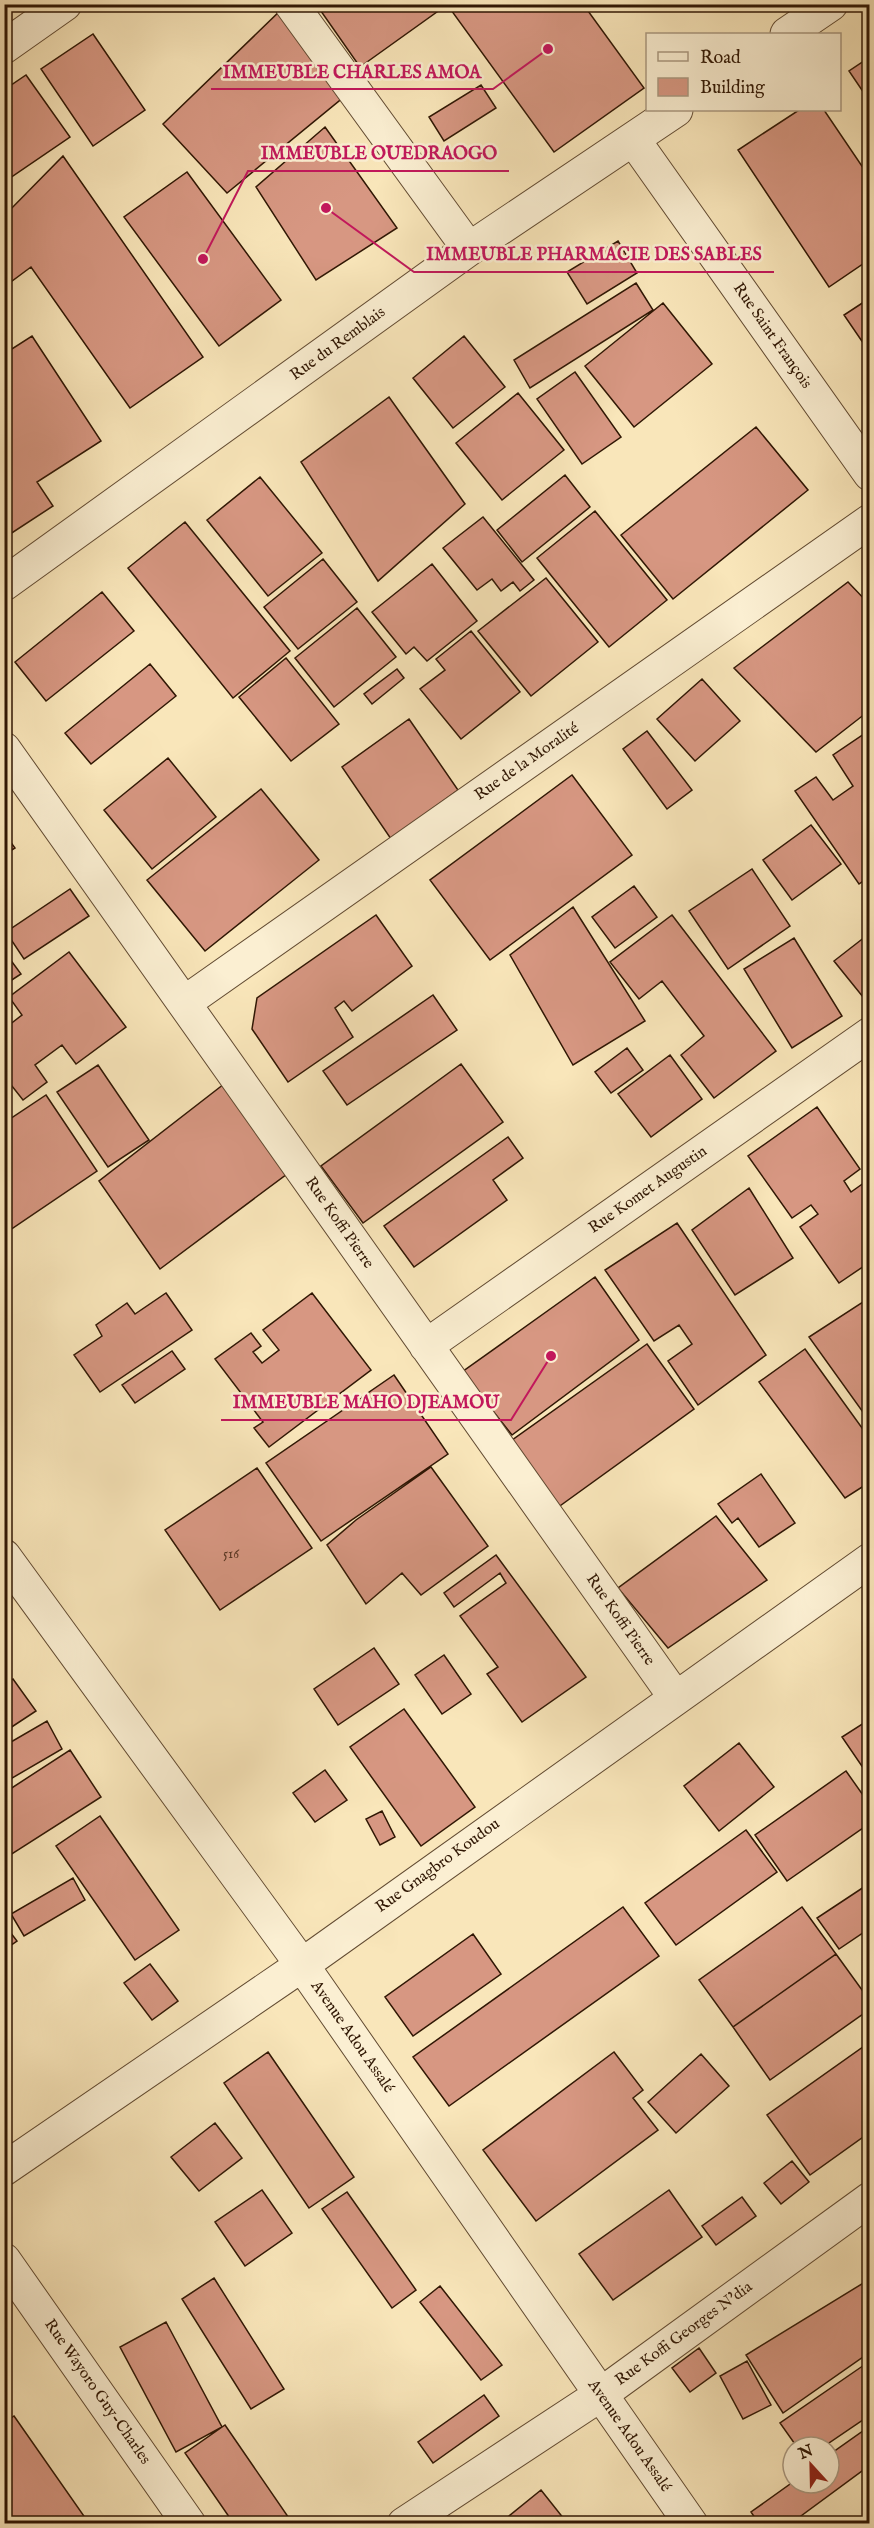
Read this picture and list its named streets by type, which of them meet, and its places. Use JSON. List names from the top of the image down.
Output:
{
  "streets": {
    "street": [
      "Rue Saint François",
      "Rue du Remblais",
      "Rue de la Moralité",
      "Rue Komet Augustin",
      "Rue Koffi Pierre",
      "Rue Gnagbro Koudou",
      "Avenue Adou Assalé",
      "Rue Koffi Georges N'dia",
      "Rue Wayoro Guy-Charles"
    ]
  },
  "crossings": [
    ["Rue Saint François", "Rue du Remblais"],
    ["Rue de la Moralité", "Rue Koffi Pierre"],
    ["Rue Komet Augustin", "Rue Koffi Pierre"],
    ["Rue Koffi Pierre", "Rue Gnagbro Koudou"],
    ["Rue Gnagbro Koudou", "Avenue Adou Assalé"],
    ["Avenue Adou Assalé", "Rue Koffi Georges N'dia"]
  ],
  "places": [
    "IMMEUBLE CHARLES AMOA",
    "IMMEUBLE PHARMACIE DES SABLES",
    "IMMEUBLE OUEDRAOGO",
    "IMMEUBLE MAHO DJEAMOU"
  ],
  "house_numbers": ["516"],
  "legend": ["Road", "Building"],
  "north": "top"
}
